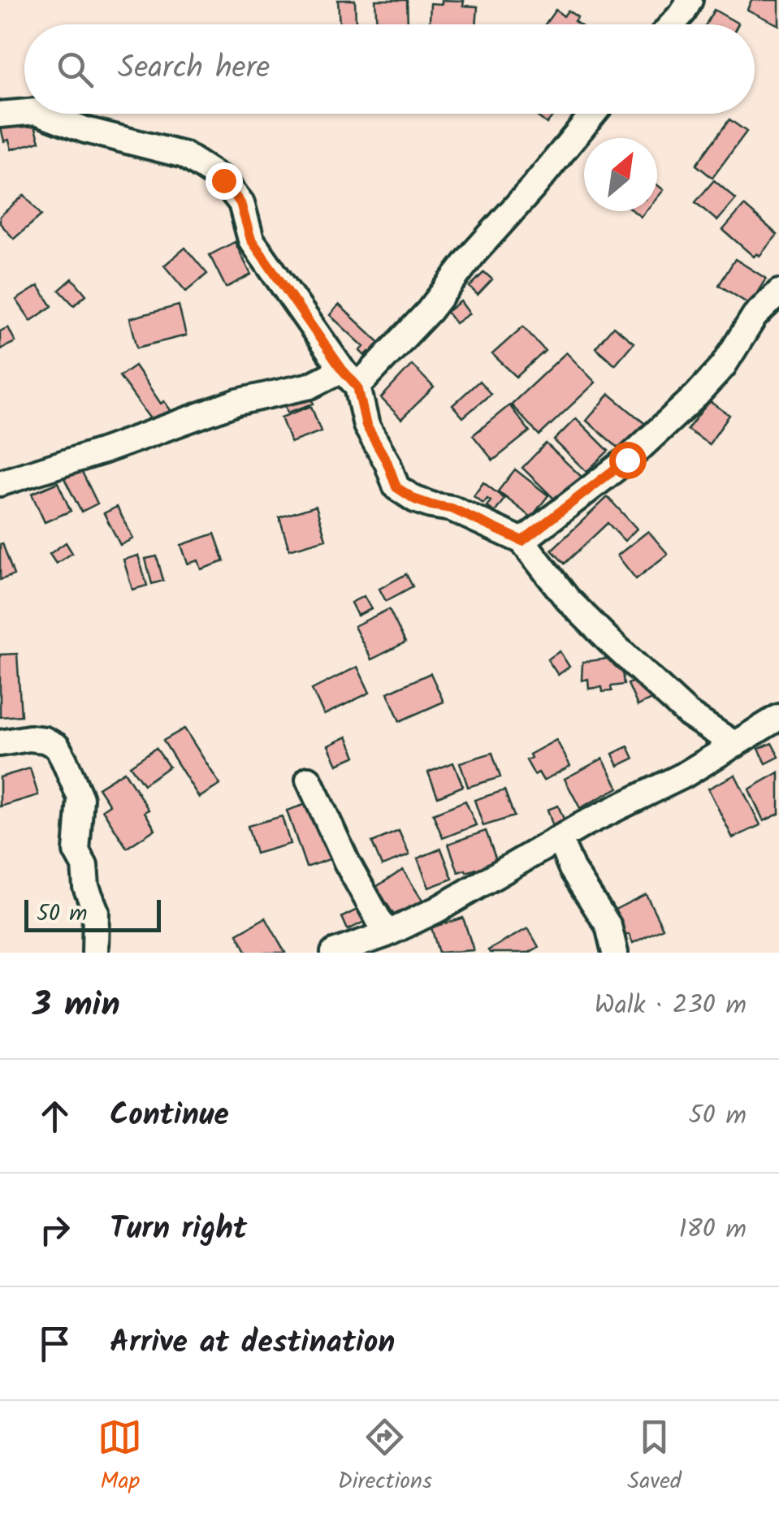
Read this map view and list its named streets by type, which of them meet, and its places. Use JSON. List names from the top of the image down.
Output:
{
  "scale_bar": "50 m",
  "north": "top right",
  "page": {
    "search": "Search here",
    "scale": "50 m",
    "heading": ["3 min", "Walk · 230 m"],
    "list": [
      ["Continue", "50 m"],
      ["Turn right", "180 m"],
      "Arrive at destination"
    ],
    "nav": ["Map", "Directions", "Saved"]
  }
}
